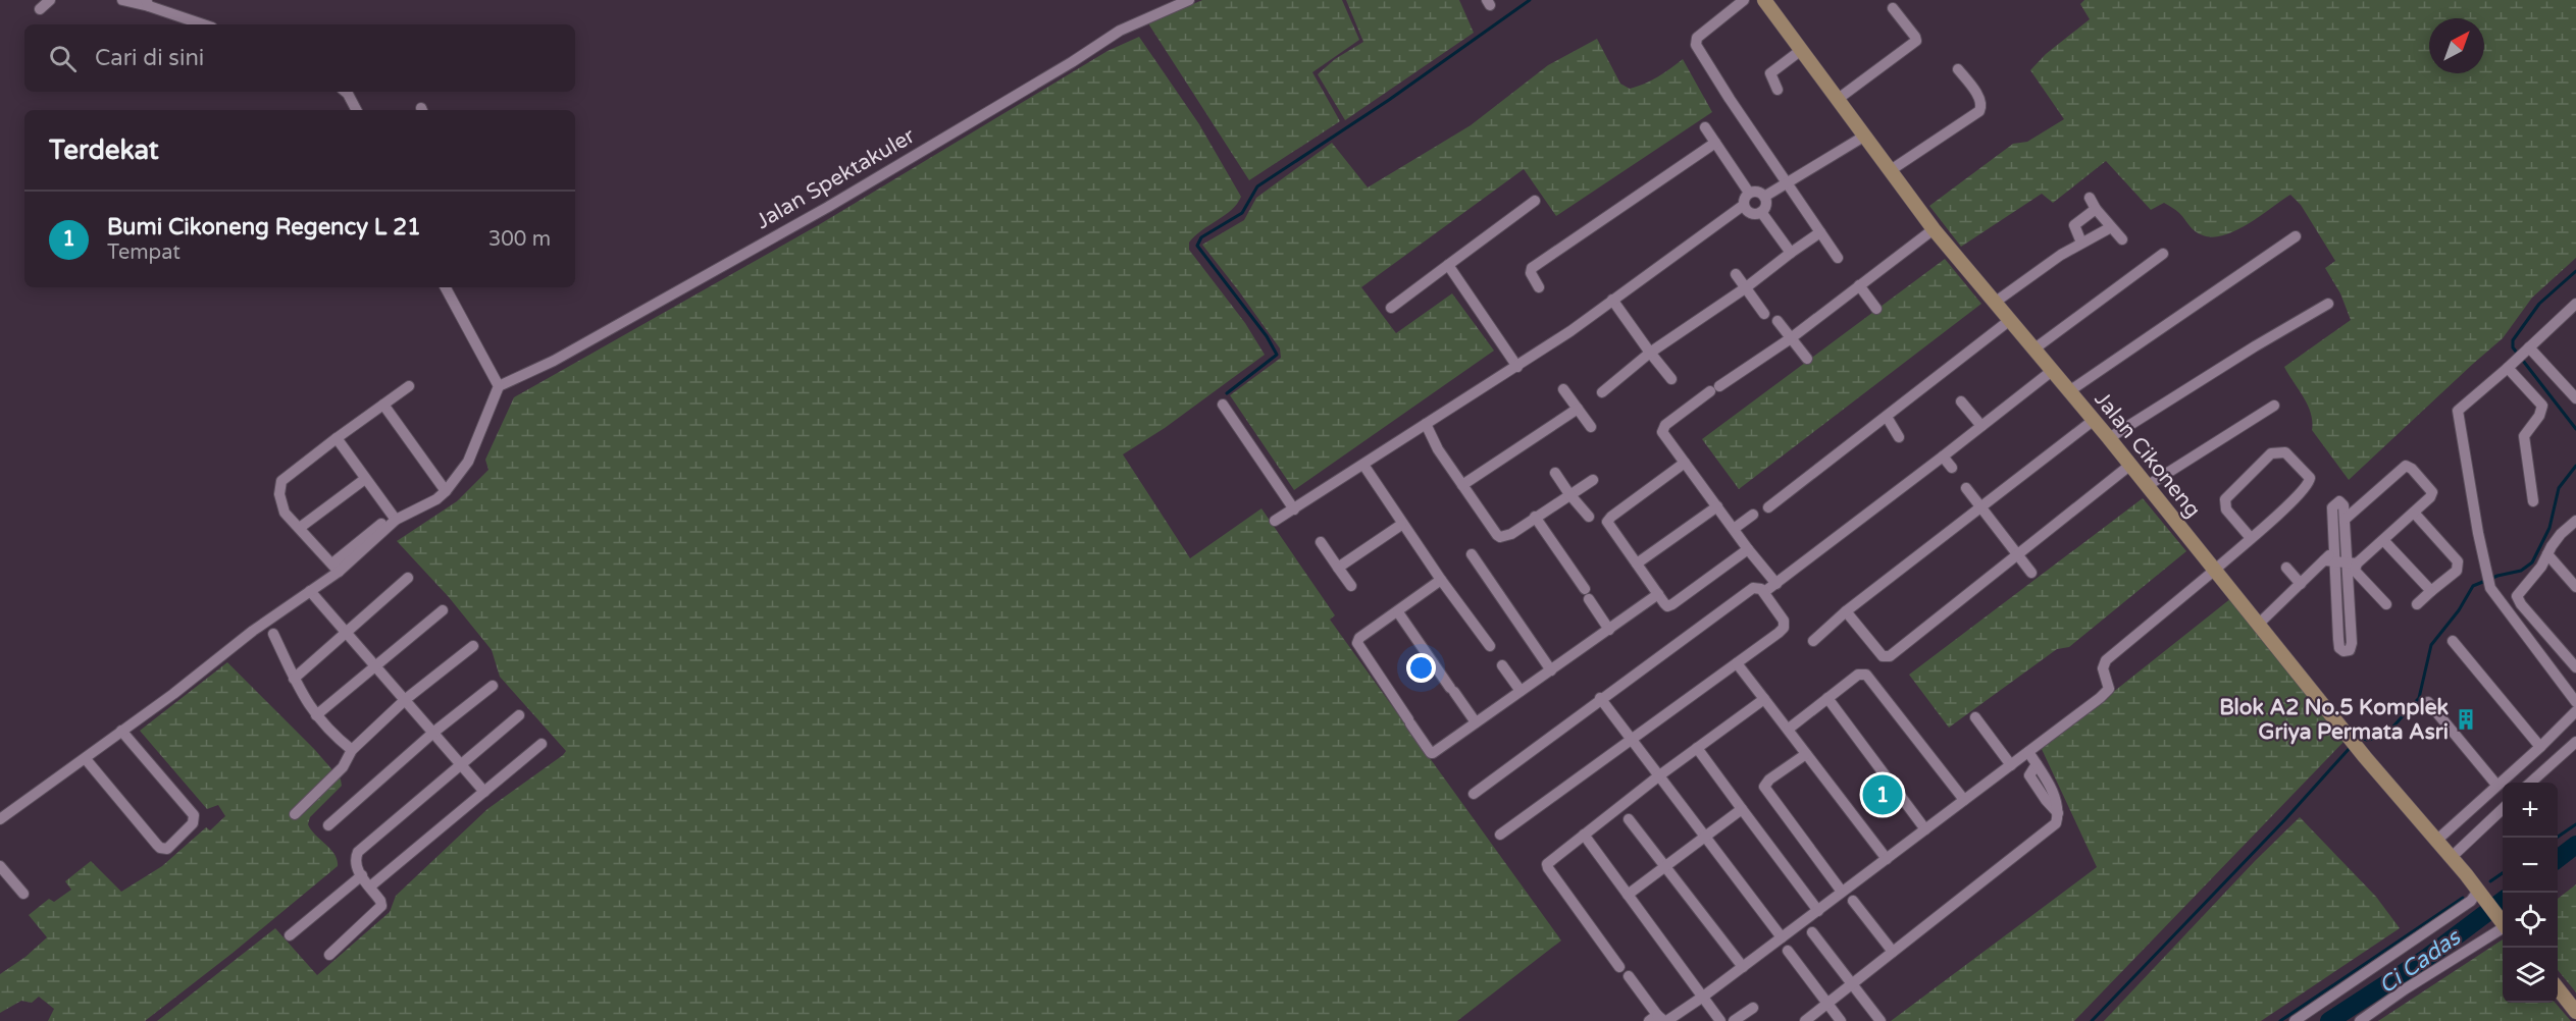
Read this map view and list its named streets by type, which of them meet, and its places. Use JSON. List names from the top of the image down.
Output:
{
  "streets": {
    "street": ["Jalan Spektakuler", "Jalan Cikoneng"]
  },
  "water": ["Ci Cadas"],
  "places": {
    "building": ["Blok A2 No.5 Komplek Griya Permata Asri"]
  },
  "north": "top right",
  "page": {
    "search": "Cari di sini",
    "heading": "Terdekat",
    "list": [
      {
        "mark": "1",
        "name": "Bumi Cikoneng Regency L 21",
        "note": "Tempat",
        "value": "300 m"
      }
    ],
    "pins": "1",
    "map_buttons": ["+", "−"]
  }
}
